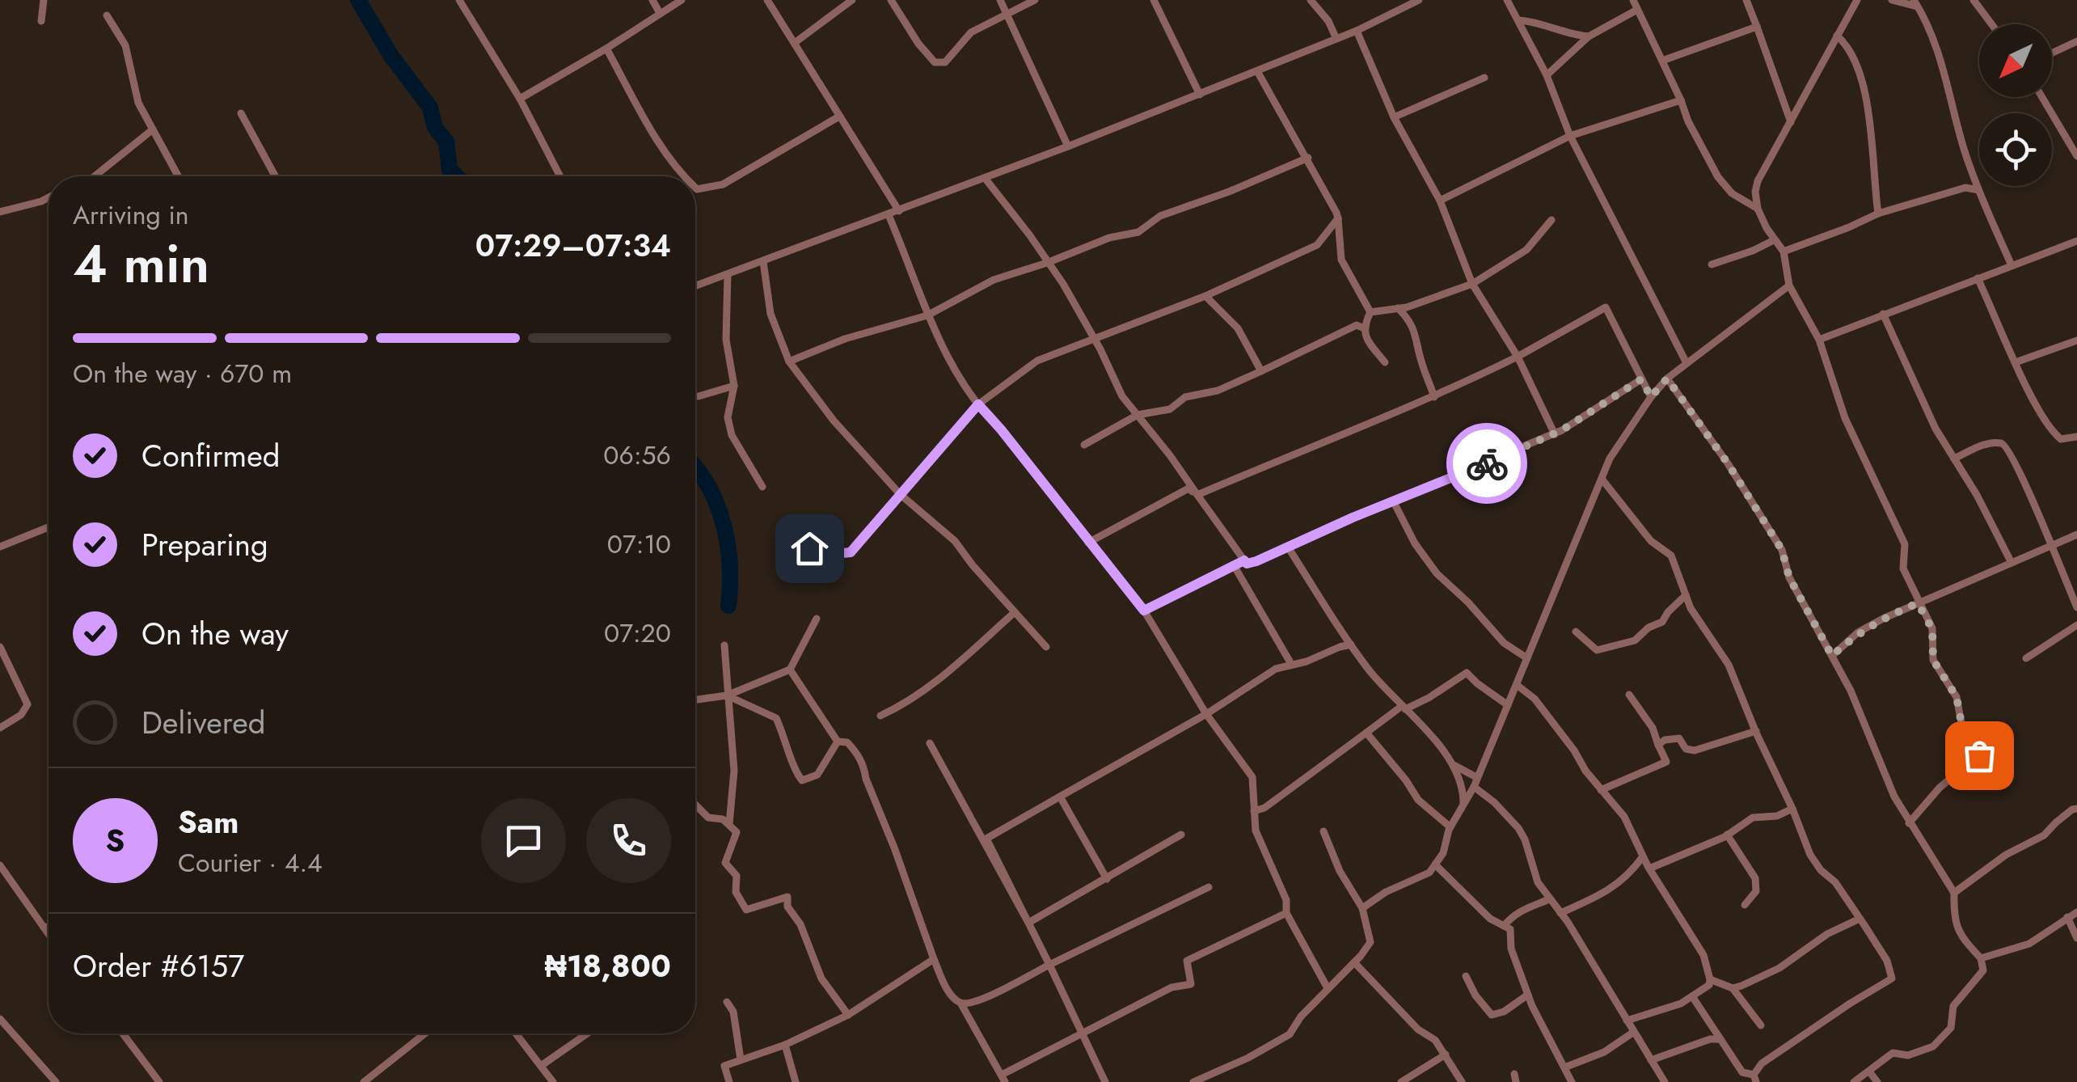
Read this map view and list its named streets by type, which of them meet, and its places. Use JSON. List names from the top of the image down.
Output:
{
  "north": "bottom left",
  "page": {
    "heading": ["4 min", "Arriving in", "07:29–07:34"],
    "panel": [
      "Sam",
      "Courier · 4.4",
      "Order #6157",
      "₦18,800"
    ],
    "bar": "On the way · 670 m",
    "list": [
      ["Confirmed", "06:56"],
      ["Preparing", "07:10"],
      ["On the way", "07:20"],
      "Delivered"
    ],
    "round": "S"
  }
}
